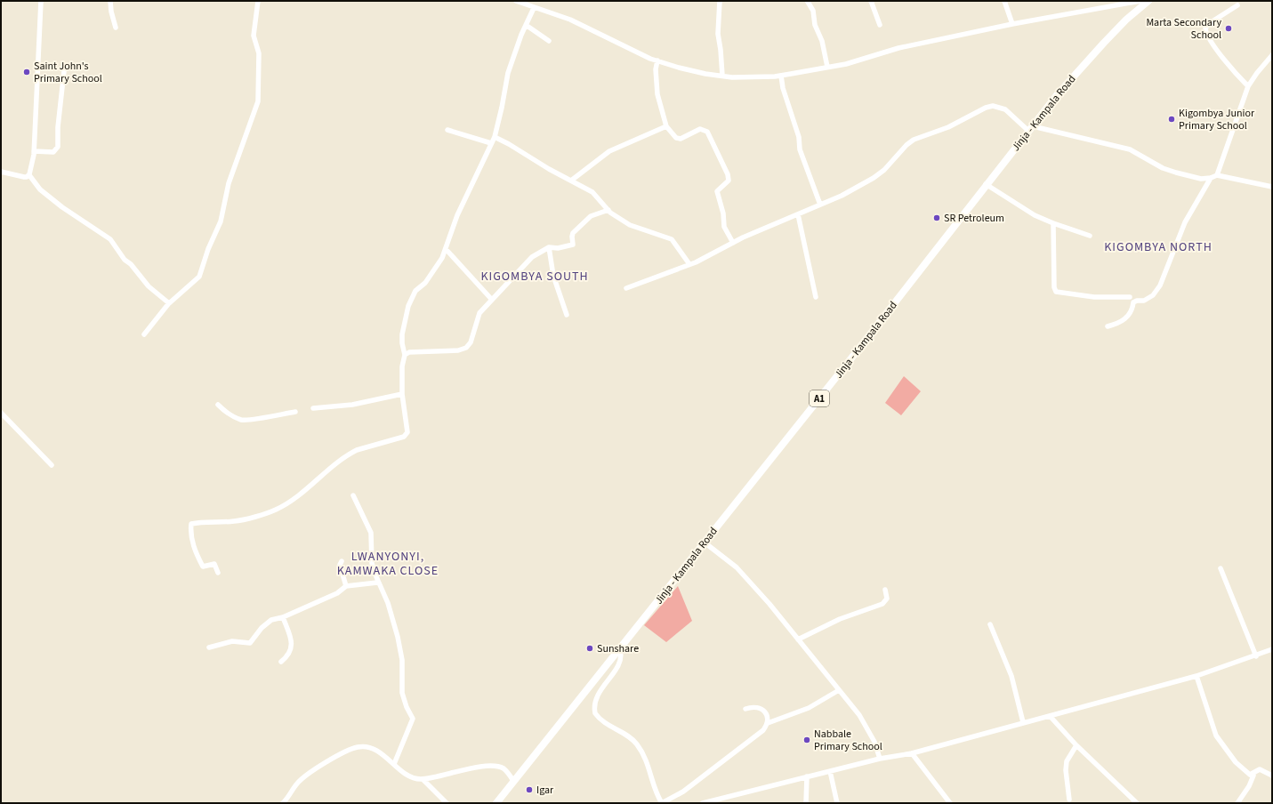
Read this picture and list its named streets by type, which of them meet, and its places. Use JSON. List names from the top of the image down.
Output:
{
  "streets": {
    "highway": ["Jinja - Kampala Road", "A1"]
  },
  "districts": ["KIGOMBYA NORTH", "KIGOMBYA SOUTH", "LWANYONYI, KAMWAKA CLOSE"],
  "places": [
    "Marta Secondary School",
    "Saint John's Primary School",
    "Kigombya Junior Primary School",
    "SR Petroleum",
    "Sunshare",
    "Nabbale Primary School",
    "Igar"
  ]
}
